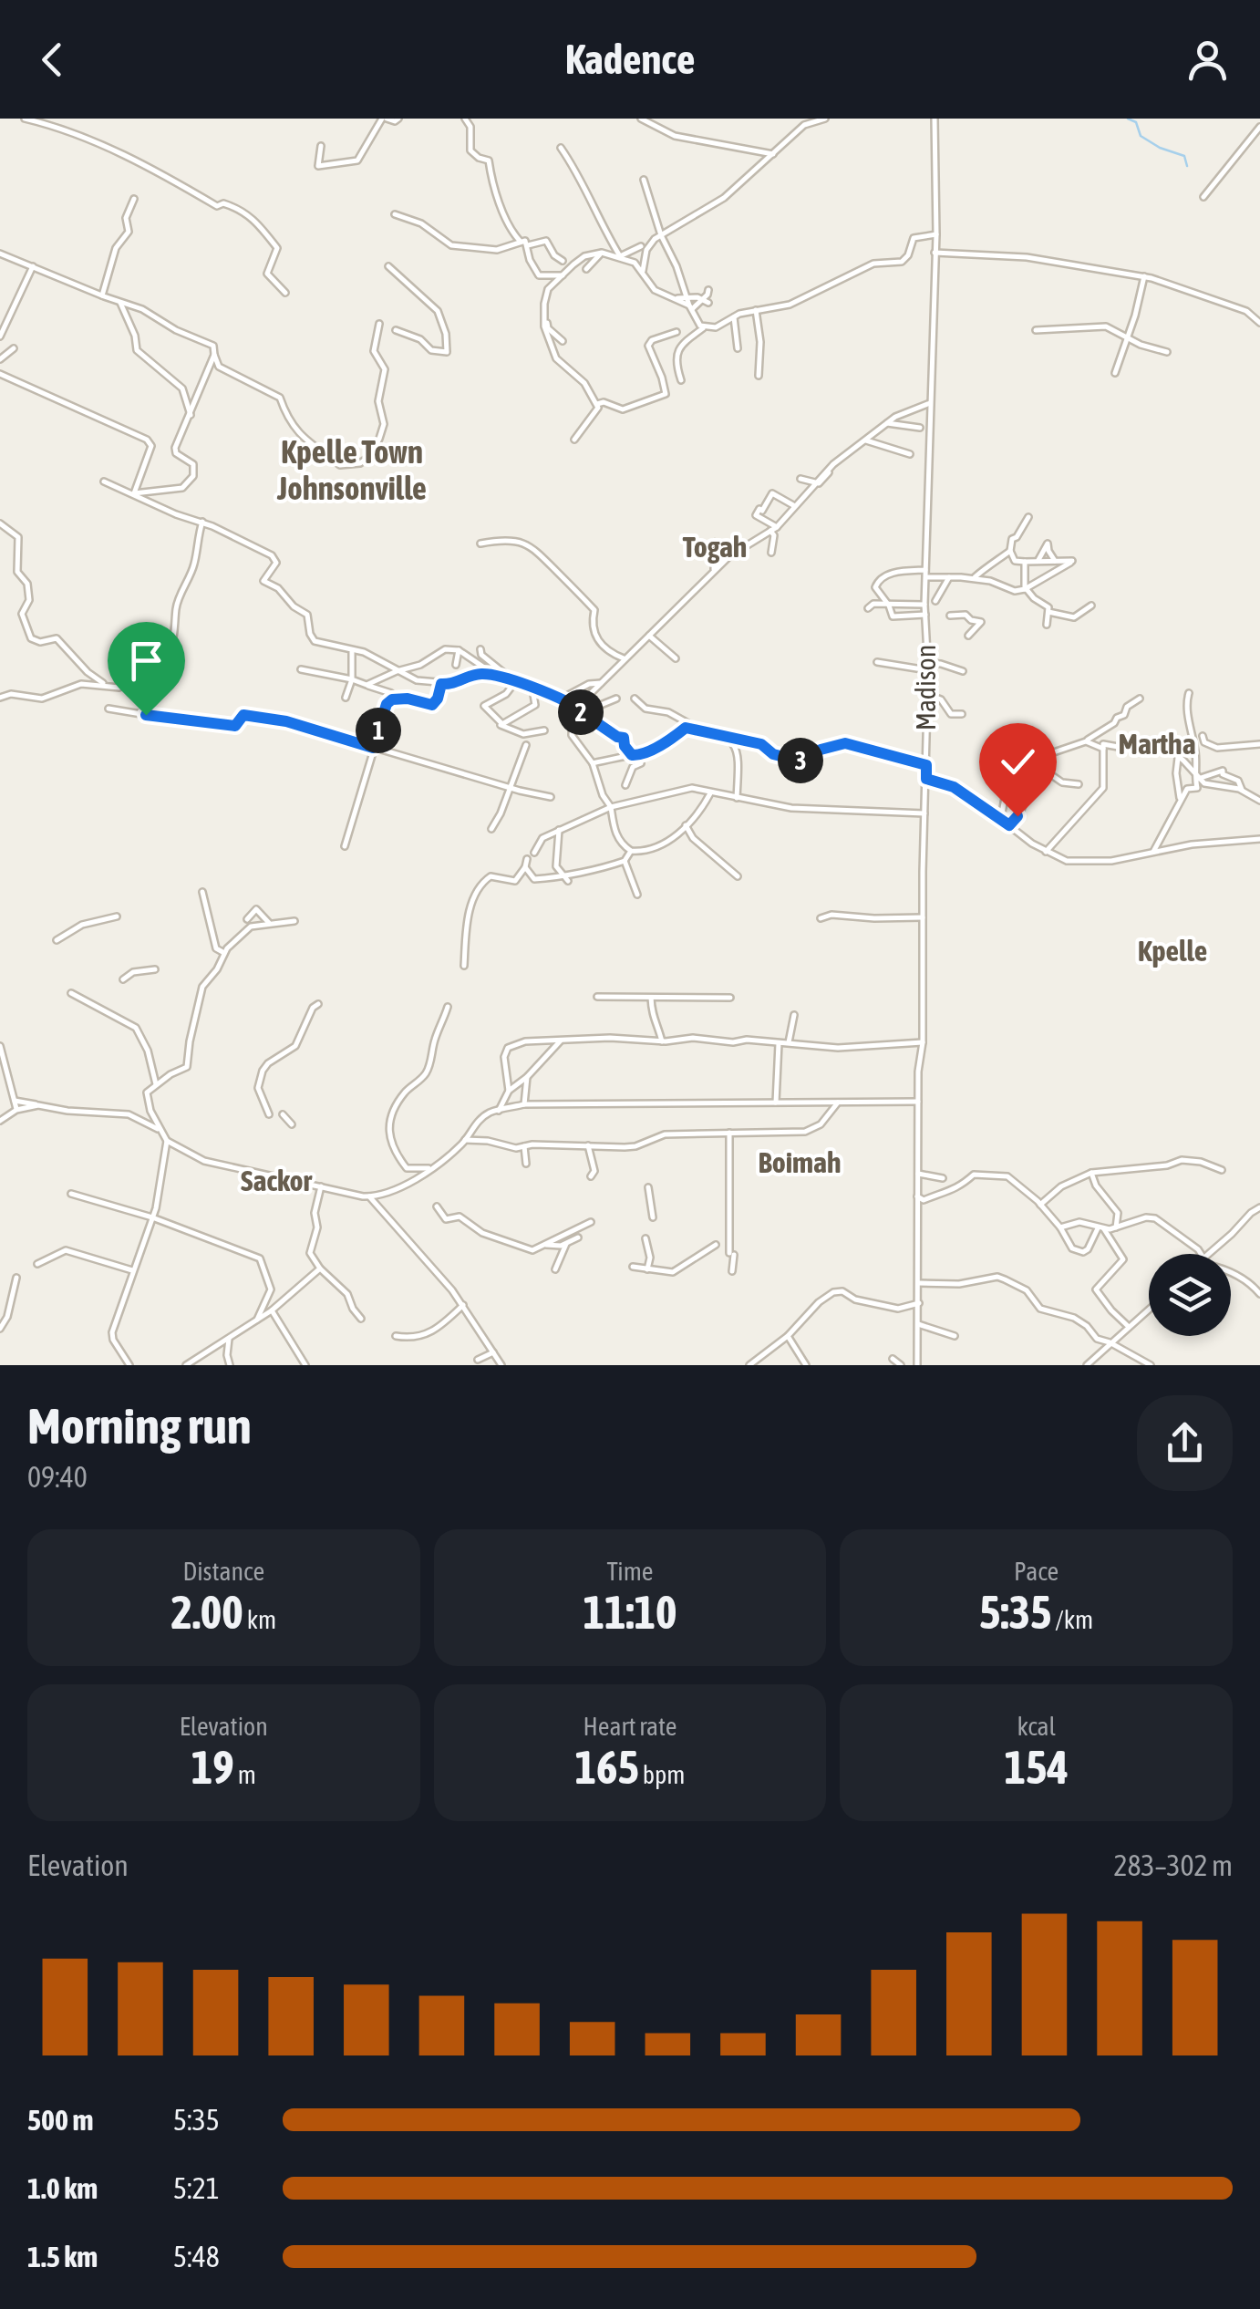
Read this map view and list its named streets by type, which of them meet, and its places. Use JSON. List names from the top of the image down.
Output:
{
  "streets": {
    "street": ["Madison"]
  },
  "districts": [
    "Kpelle Town Johnsonville",
    "Togah",
    "Martha",
    "Kpelle",
    "Boimah",
    "Sackor"
  ],
  "page": {
    "header": "Kadence",
    "pins": ["2", "1", "3"],
    "heading": ["Morning run", "09:40"],
    "stats": [
      ["Distance", "2.00 km"],
      ["Time", "11:10"],
      ["Pace", "5:35 /km"],
      ["Elevation", "19 m"],
      ["Heart rate", "165 bpm"],
      ["kcal", "154"]
    ],
    "chart": ["Elevation", "283–302 m"],
    "list": [
      {
        "name": "500 m",
        "note": "5:35"
      },
      {
        "name": "1.0 km",
        "note": "5:21"
      },
      {
        "name": "1.5 km",
        "note": "5:48"
      }
    ]
  }
}
